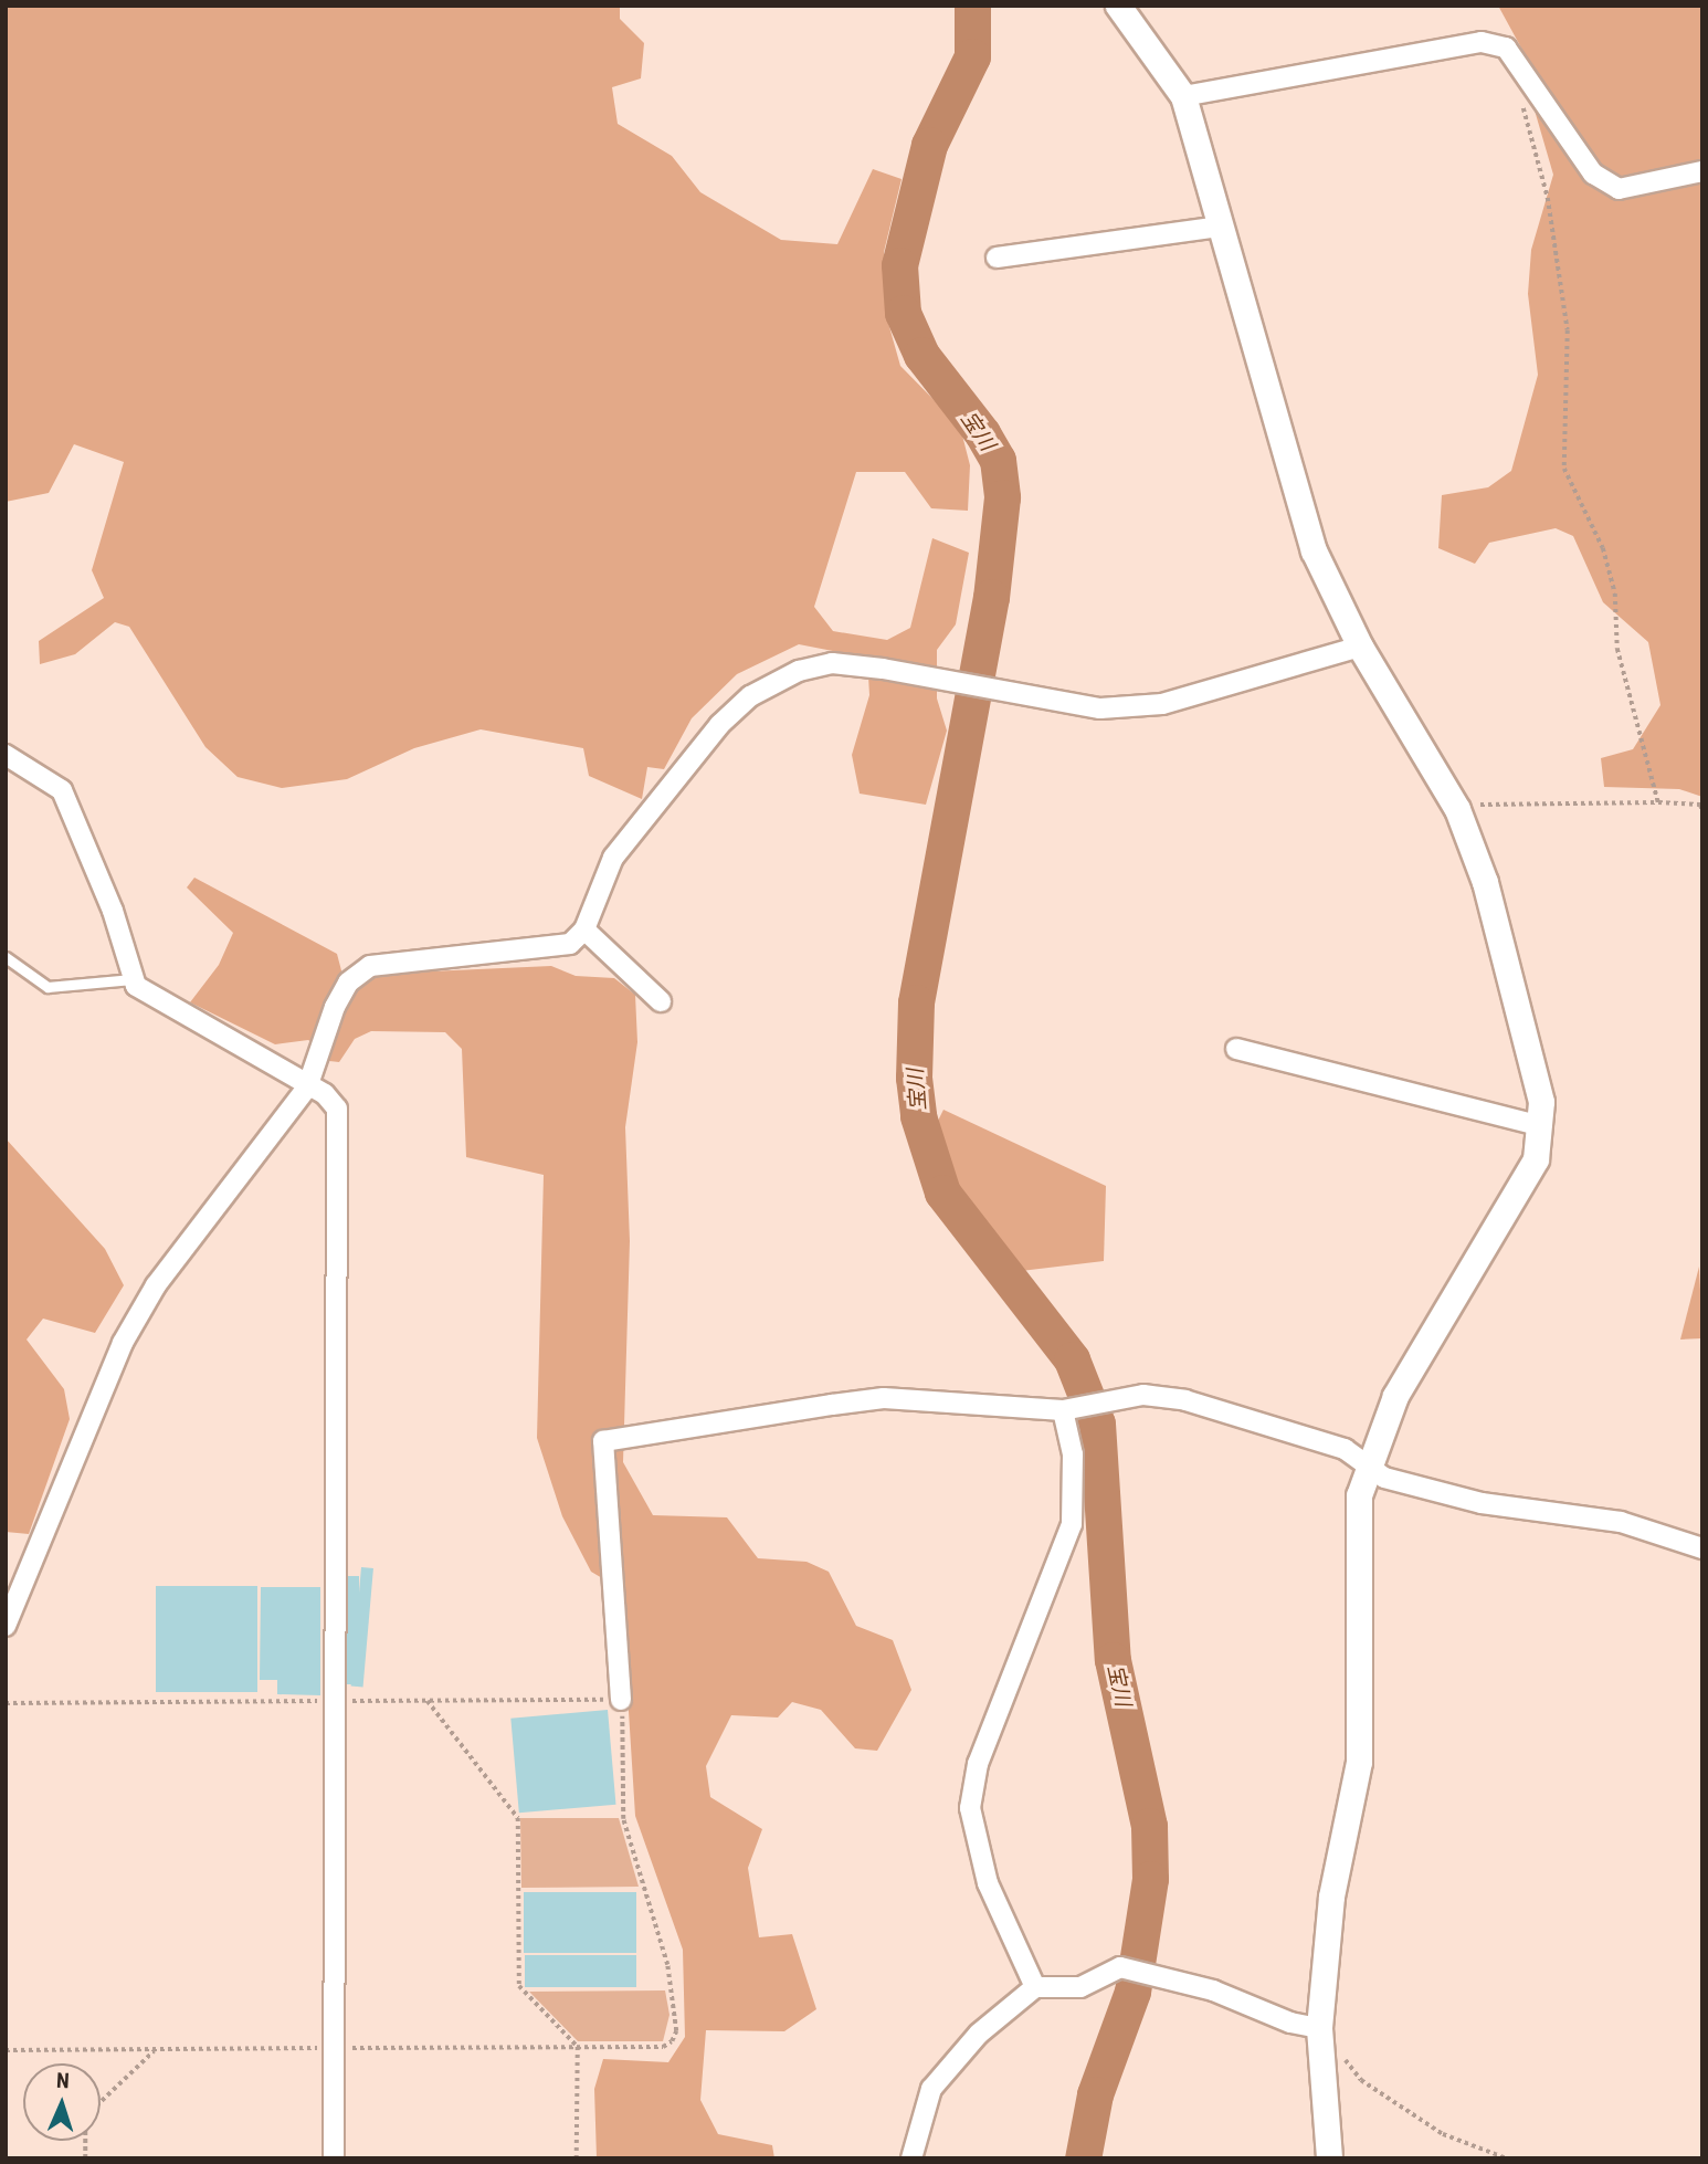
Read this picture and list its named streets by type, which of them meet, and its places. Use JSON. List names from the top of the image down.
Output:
{
  "water": ["宝川"],
  "north": "top"
}
